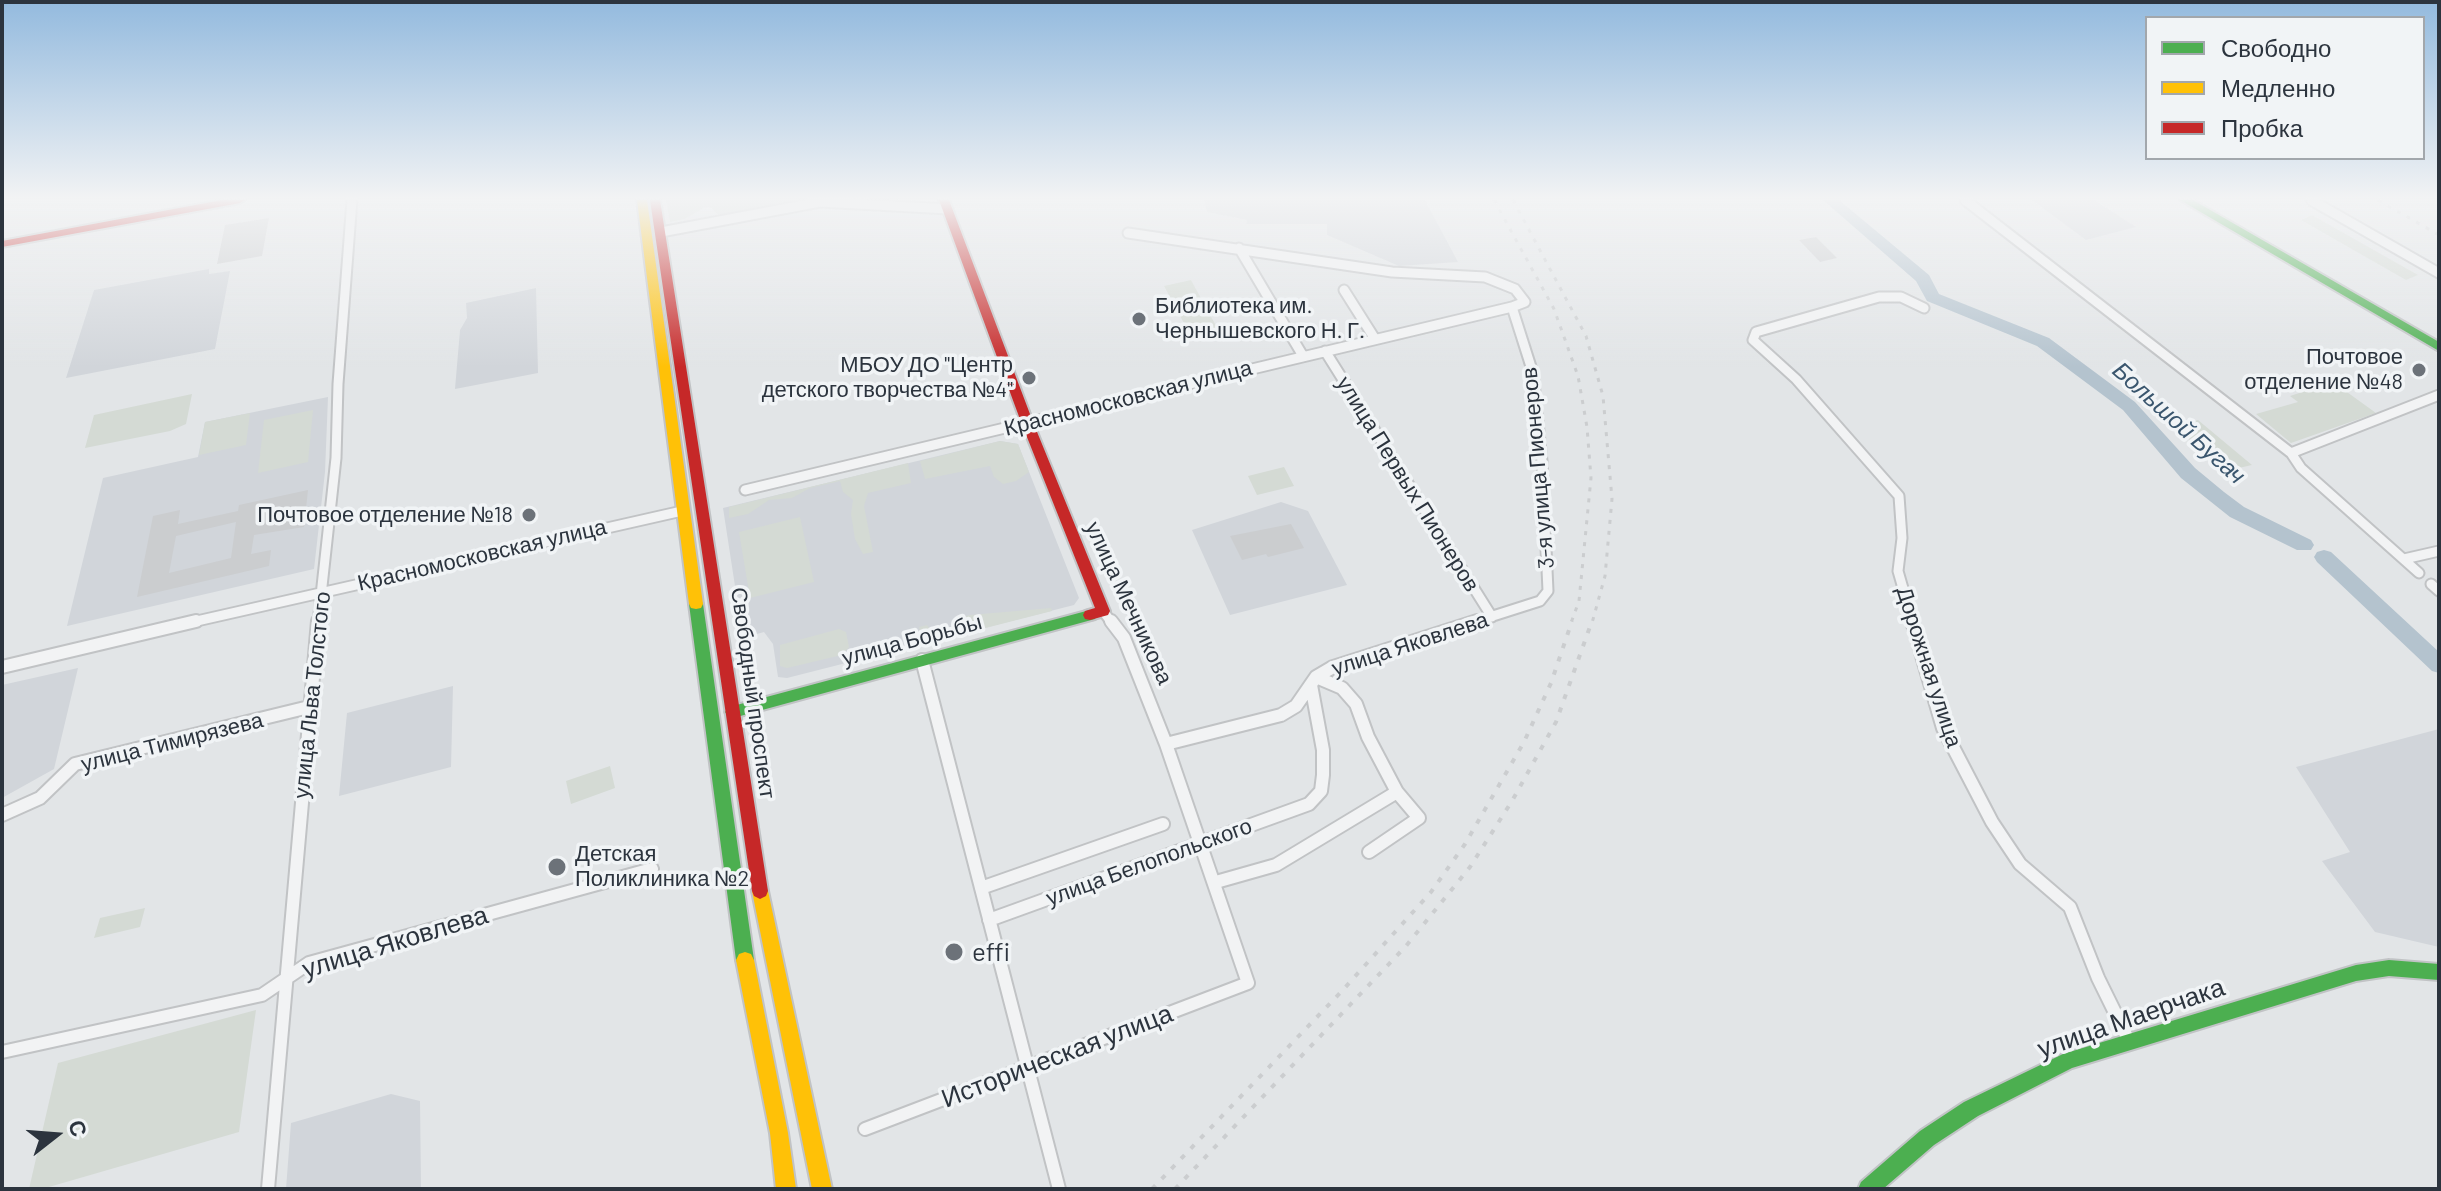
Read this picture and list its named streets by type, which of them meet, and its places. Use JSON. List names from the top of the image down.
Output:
{
  "streets": {
    "main road": [
      "улица Мечникова",
      "улица Борьбы",
      "Свободный проспект",
      "улица Маерчака"
    ],
    "street": [
      "Красномосковская улица",
      "3-я улица Пионеров",
      "улица Первых Пионеров",
      "улица Яковлева",
      "Дорожная улица",
      "улица Льва Толстого",
      "улица Тимирязева",
      "улица Белопольского",
      "Историческая улица"
    ]
  },
  "crossings": [
    ["Красномосковская улица", "3-я улица Пионеров"],
    ["Красномосковская улица", "улица Первых Пионеров"],
    ["Красномосковская улица", "улица Мечникова"],
    ["Красномосковская улица", "Свободный проспект"],
    ["Красномосковская улица", "улица Льва Толстого"],
    ["3-я улица Пионеров", "улица Яковлева"],
    ["улица Первых Пионеров", "улица Яковлева"],
    ["улица Мечникова", "улица Борьбы"],
    ["улица Мечникова", "улица Яковлева"],
    ["улица Мечникова", "улица Белопольского"],
    ["улица Мечникова", "Историческая улица"],
    ["улица Борьбы", "Свободный проспект"],
    ["улица Яковлева", "улица Льва Толстого"],
    ["улица Яковлева", "улица Белопольского"],
    ["Дорожная улица", "улица Маерчака"],
    ["улица Льва Толстого", "улица Тимирязева"]
  ],
  "water": ["Большой Бугач"],
  "places": [
    "Библиотека им. Чернышевского Н. Г.",
    "Почтовое отделение №48",
    "МБОУ ДО \"Центр детского творчества №4\"",
    "Почтовое отделение №18",
    "Детская Поликлиника №2",
    "effi"
  ],
  "legend": ["Свободно", "Медленно", "Пробка"],
  "north": "right"
}
